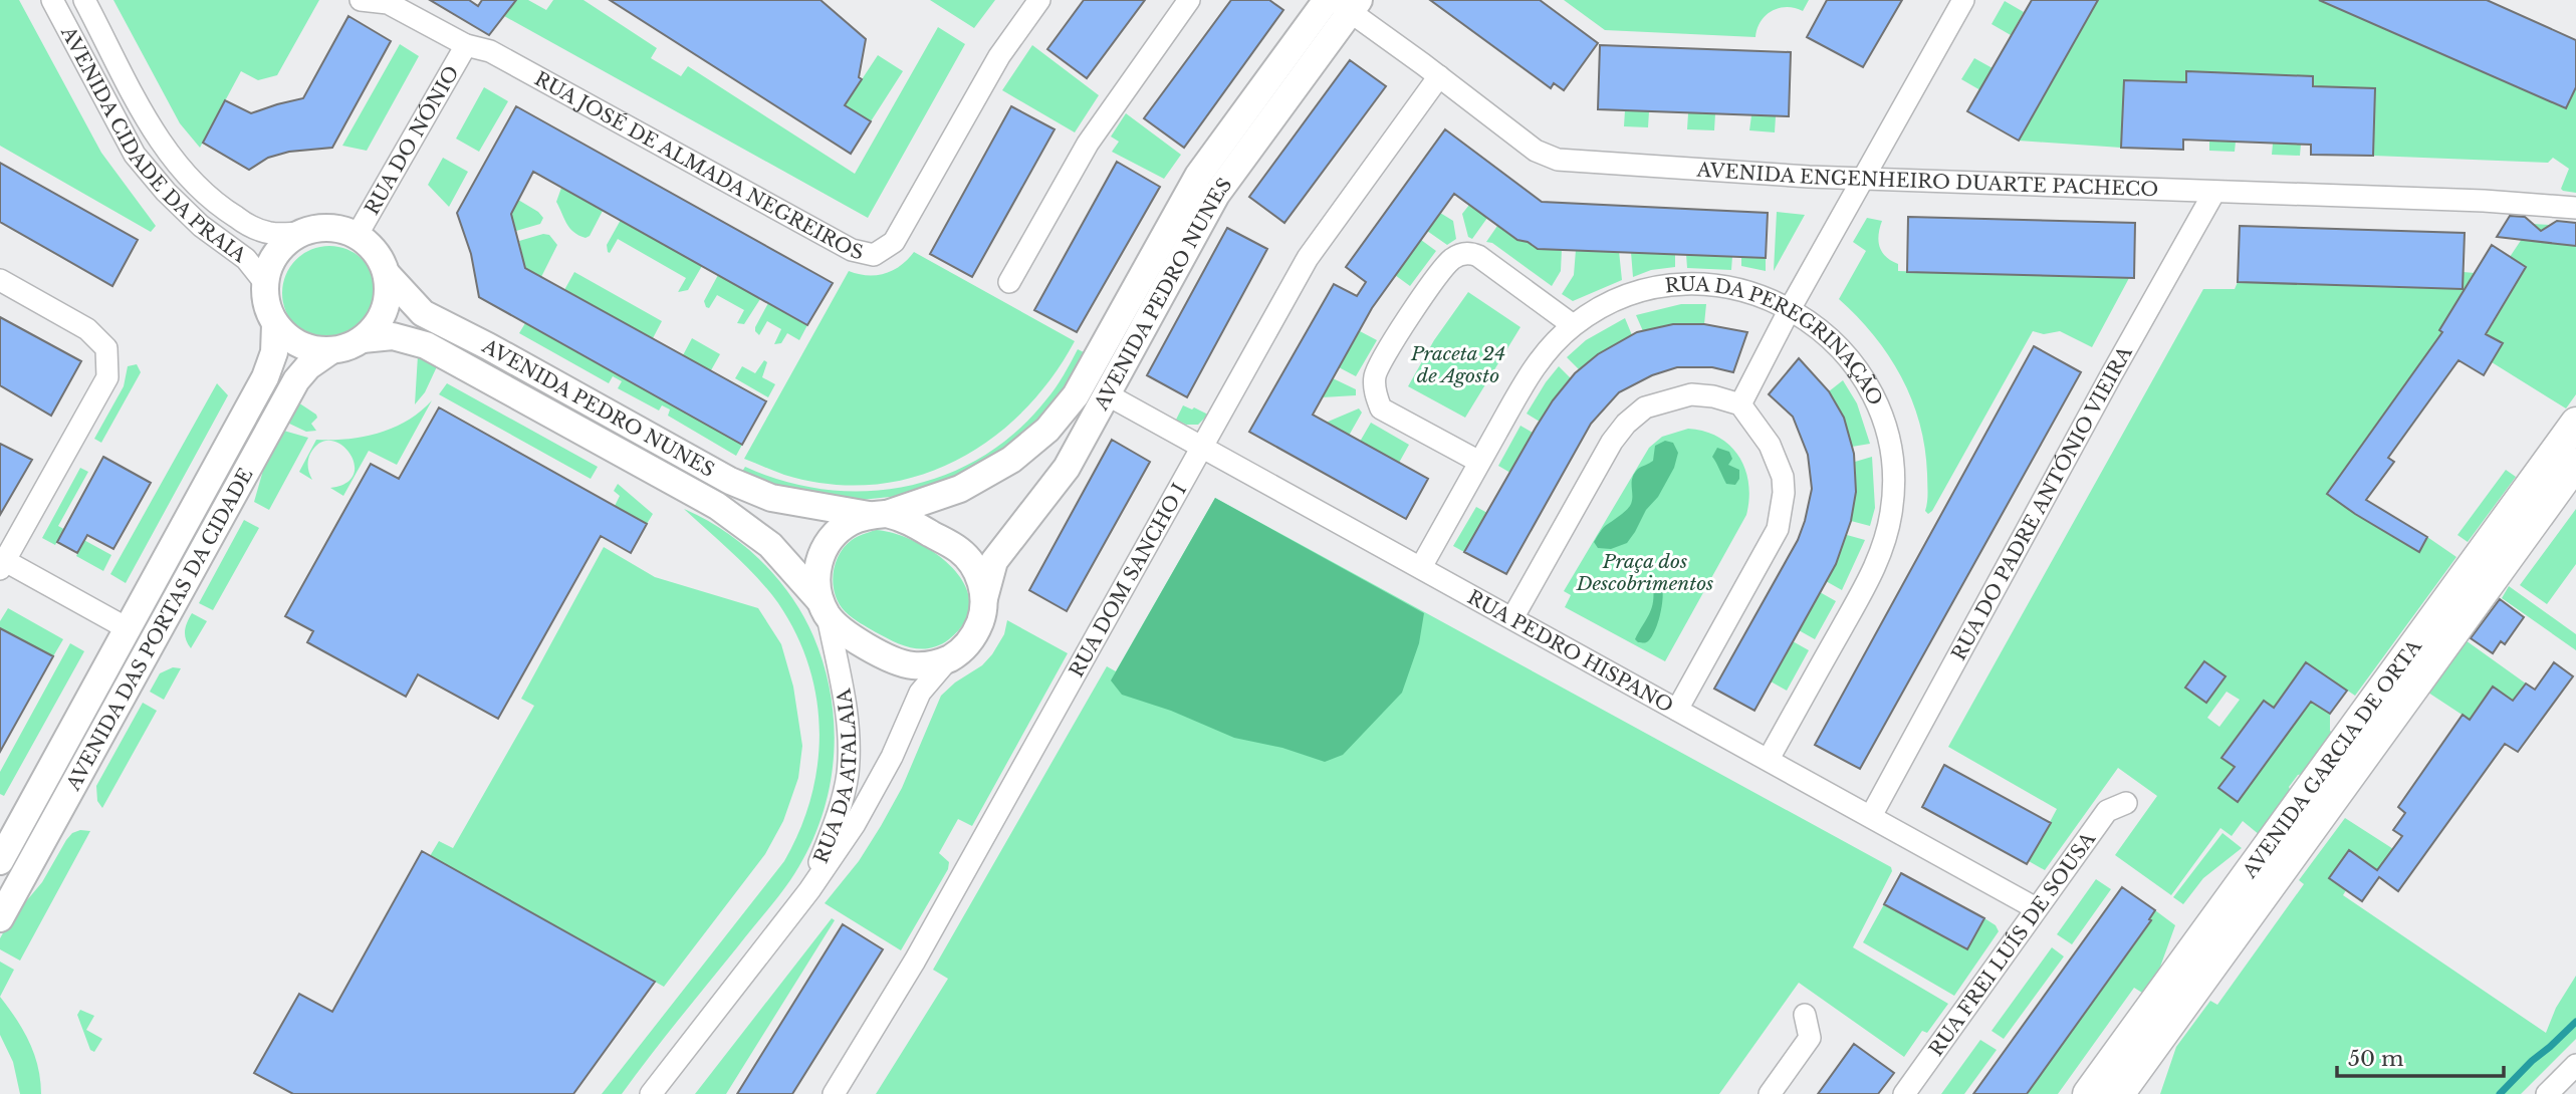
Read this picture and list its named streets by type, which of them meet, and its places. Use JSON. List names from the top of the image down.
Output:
{
  "streets": {
    "main road": ["AVENIDA GARCIA DE ORTA"],
    "street": [
      "RUA DO NÓNIO",
      "AVENIDA CIDADE DA PRAIA",
      "RUA JOSÉ DE ALMADA NEGREIROS",
      "AVENIDA ENGENHEIRO DUARTE PACHECO",
      "AVENIDA PEDRO NUNES",
      "RUA DA PEREGRINAÇÃO",
      "RUA DO PADRE ANTÓNIO VIEIRA",
      "RUA DOM SANCHO I",
      "AVENIDA DAS PORTAS DA CIDADE",
      "RUA PEDRO HISPANO",
      "RUA DA ATALAIA",
      "RUA FREI LUÍS DE SOUSA"
    ]
  },
  "crossings": [
    ["RUA DO NÓNIO", "AVENIDA CIDADE DA PRAIA"],
    ["RUA DO NÓNIO", "RUA JOSÉ DE ALMADA NEGREIROS"],
    ["RUA DO NÓNIO", "AVENIDA PEDRO NUNES"],
    ["RUA DO NÓNIO", "AVENIDA DAS PORTAS DA CIDADE"],
    ["AVENIDA CIDADE DA PRAIA", "AVENIDA PEDRO NUNES"],
    ["AVENIDA CIDADE DA PRAIA", "AVENIDA DAS PORTAS DA CIDADE"],
    ["AVENIDA ENGENHEIRO DUARTE PACHECO", "AVENIDA PEDRO NUNES"],
    ["AVENIDA ENGENHEIRO DUARTE PACHECO", "RUA DO PADRE ANTÓNIO VIEIRA"],
    ["AVENIDA ENGENHEIRO DUARTE PACHECO", "RUA DOM SANCHO I"],
    ["AVENIDA PEDRO NUNES", "AVENIDA DAS PORTAS DA CIDADE"],
    ["AVENIDA PEDRO NUNES", "RUA PEDRO HISPANO"],
    ["AVENIDA PEDRO NUNES", "RUA DA ATALAIA"],
    ["RUA DA PEREGRINAÇÃO", "RUA PEDRO HISPANO"],
    ["RUA DO PADRE ANTÓNIO VIEIRA", "RUA PEDRO HISPANO"],
    ["RUA DOM SANCHO I", "RUA PEDRO HISPANO"],
    ["RUA PEDRO HISPANO", "RUA FREI LUÍS DE SOUSA"]
  ],
  "parks": ["Praceta 24 de Agosto", "Praça dos Descobrimentos"],
  "scale_bar": "50 m"
}
